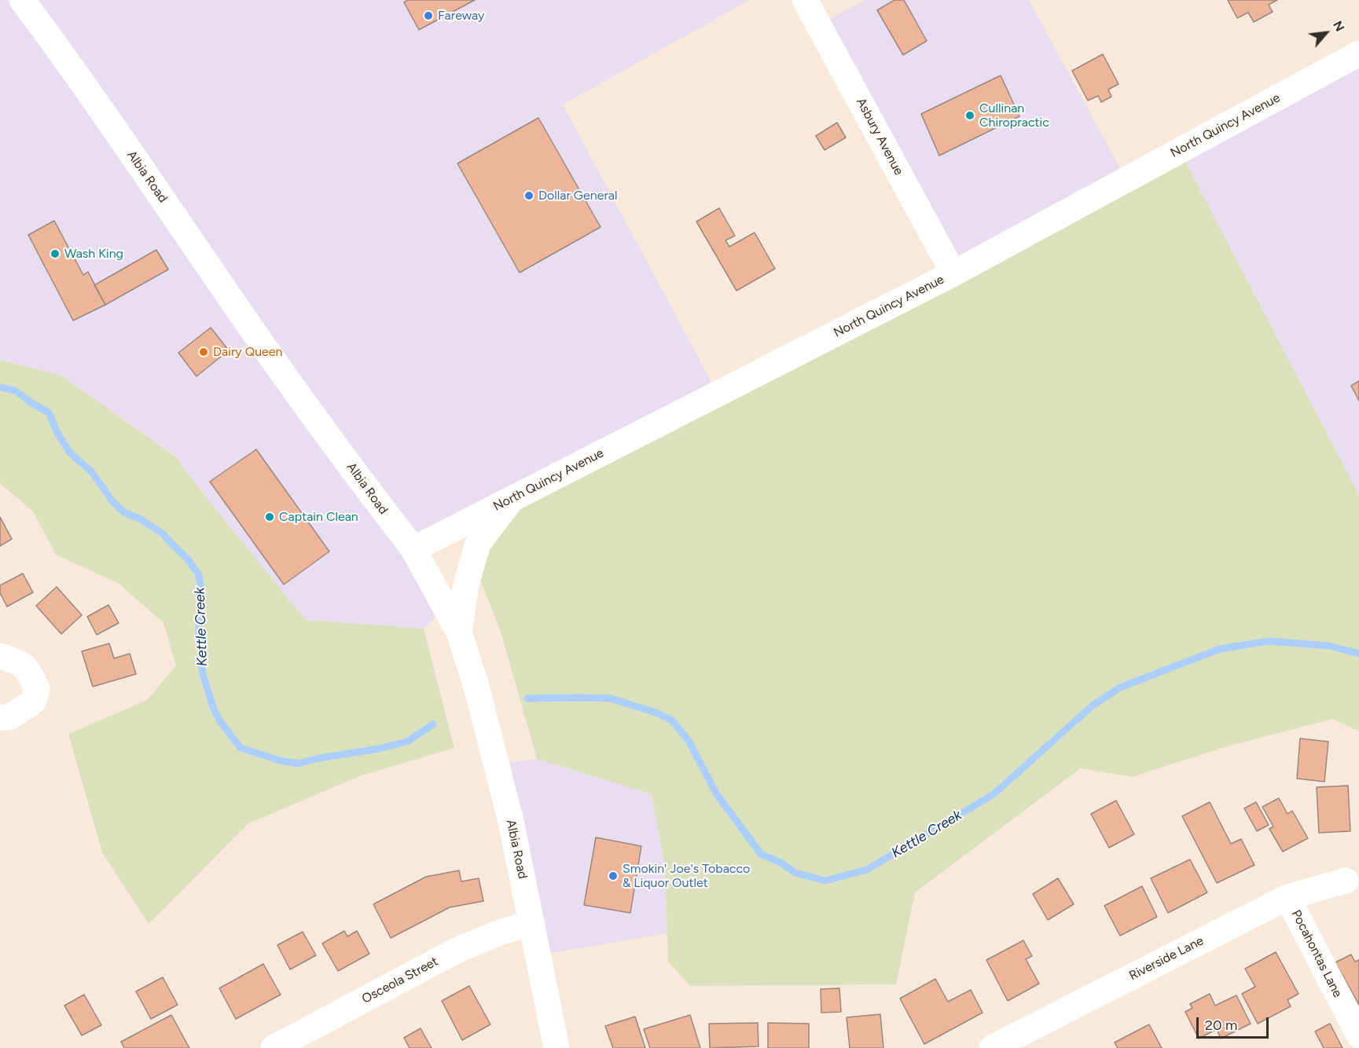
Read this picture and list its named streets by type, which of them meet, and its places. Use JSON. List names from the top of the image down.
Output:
{
  "streets": {
    "street": [
      "North Quincy Avenue",
      "Asbury Avenue",
      "Albia Road",
      "Pocahontas Lane",
      "Riverside Lane",
      "Osceola Street"
    ]
  },
  "crossings": [
    ["North Quincy Avenue", "Asbury Avenue"],
    ["North Quincy Avenue", "Albia Road"],
    ["Albia Road", "Osceola Street"],
    ["Pocahontas Lane", "Riverside Lane"]
  ],
  "water": ["Kettle Creek"],
  "places": [
    "Fareway",
    "Cullinan Chiropractic",
    "Dollar General",
    "Wash King",
    "Dairy Queen",
    "Captain Clean",
    "Smokin' Joe's Tobacco & Liquor Outlet"
  ],
  "scale_bar": "20 m",
  "north": "top right"
}
